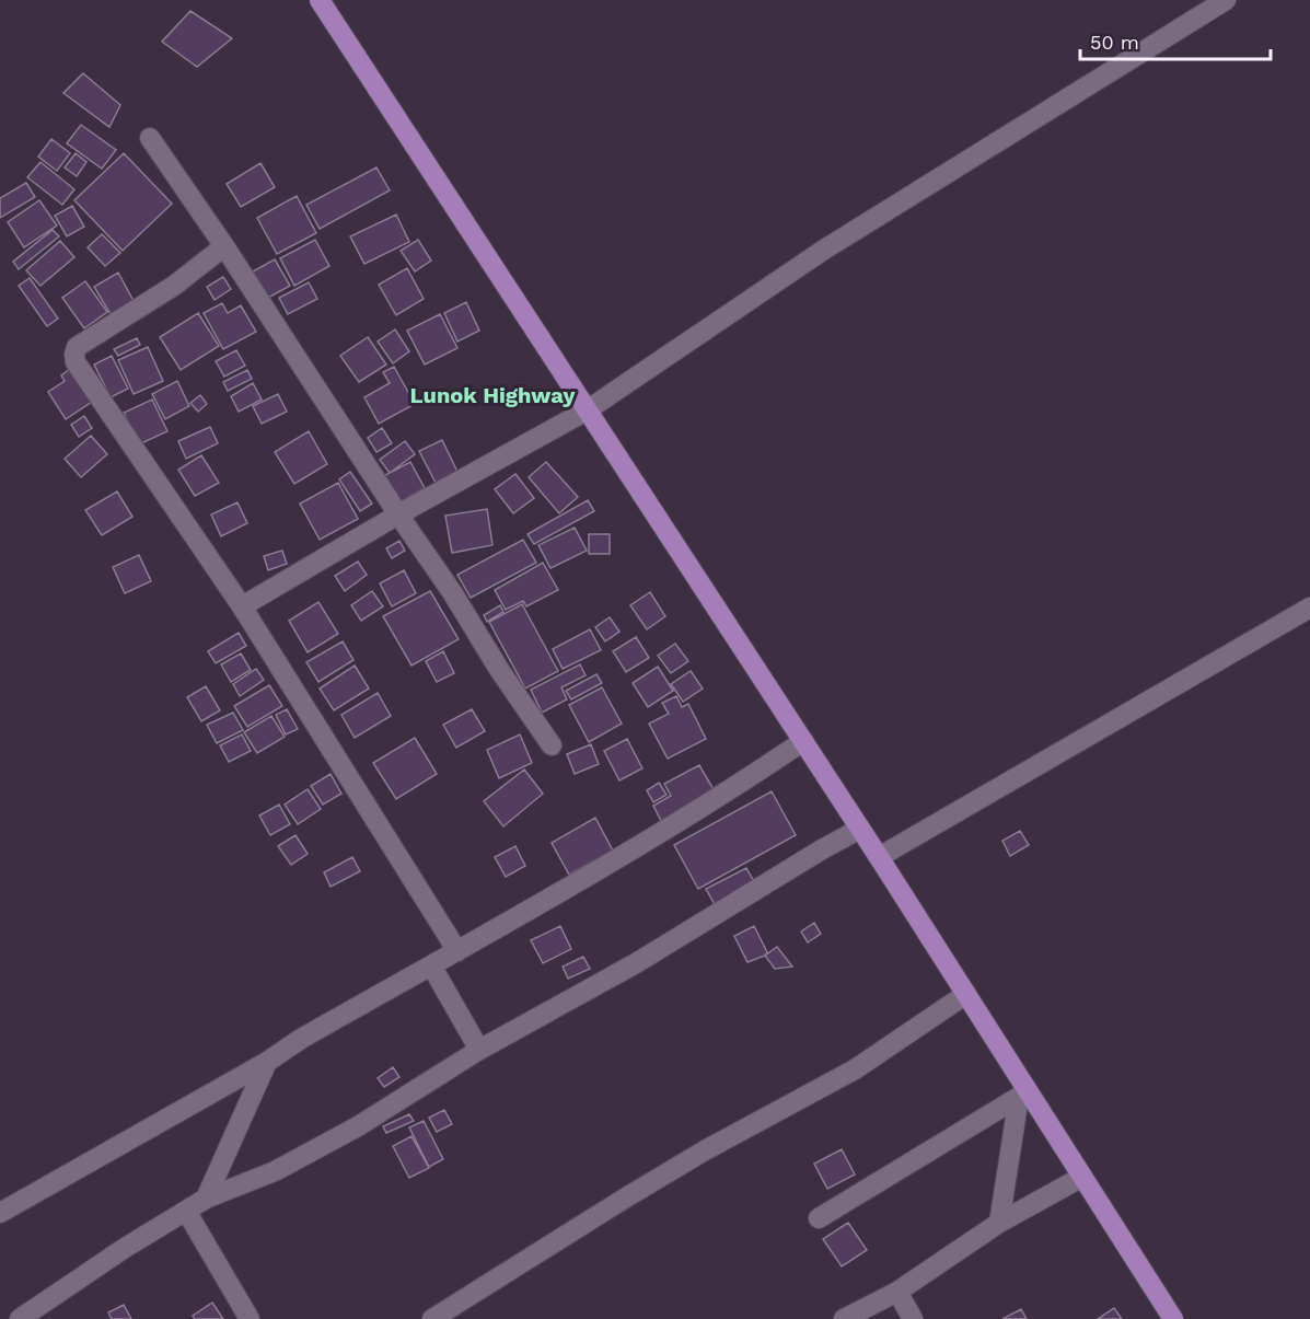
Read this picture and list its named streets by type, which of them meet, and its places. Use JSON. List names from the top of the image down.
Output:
{
  "districts": ["Lunok Highway"],
  "scale_bar": "50 m"
}
